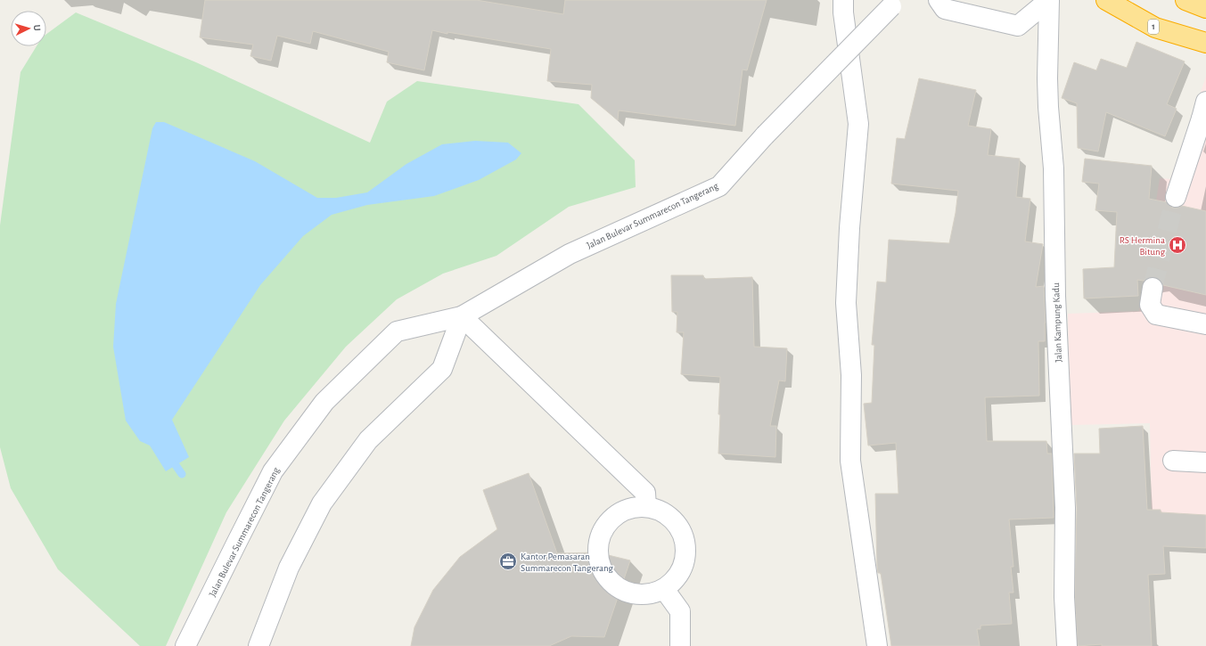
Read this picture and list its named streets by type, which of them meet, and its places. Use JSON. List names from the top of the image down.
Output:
{
  "streets": {
    "highway": ["1"],
    "street": ["Jalan Bulevar Summarecon Tangerang", "Jalan Kampung Kadu"]
  },
  "places": {
    "hospital": ["RS Hermina Bitung"],
    "office": ["Kantor Pemasaran Summarecon Tangerang"]
  },
  "north": "right"
}
